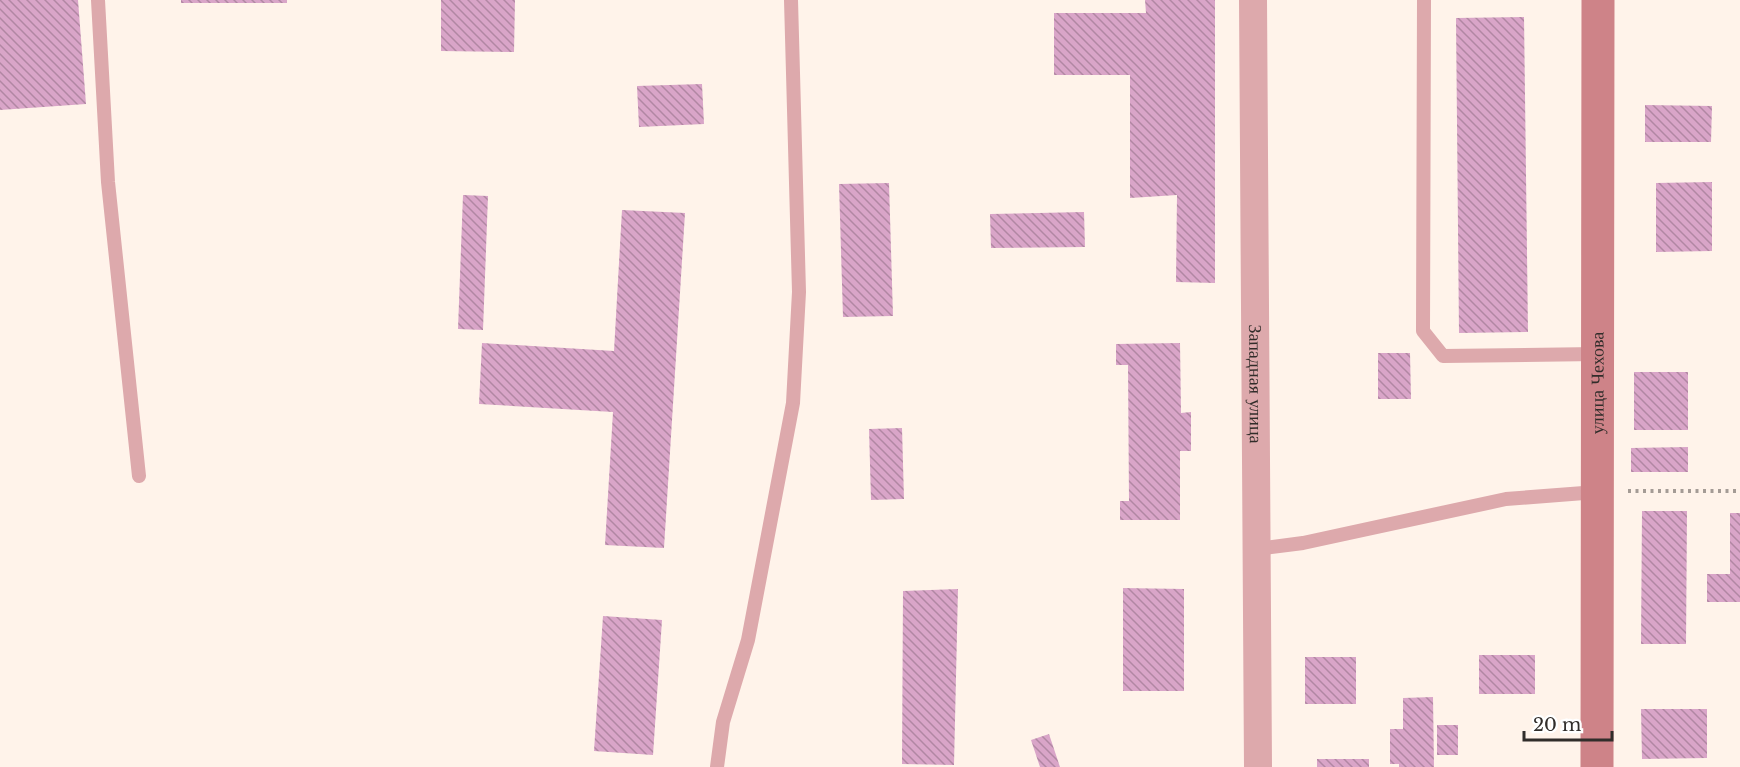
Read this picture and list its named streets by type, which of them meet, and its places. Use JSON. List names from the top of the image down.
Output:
{
  "streets": {
    "street": ["Западная улица", "улица Чехова"]
  },
  "scale_bar": "20 m"
}
